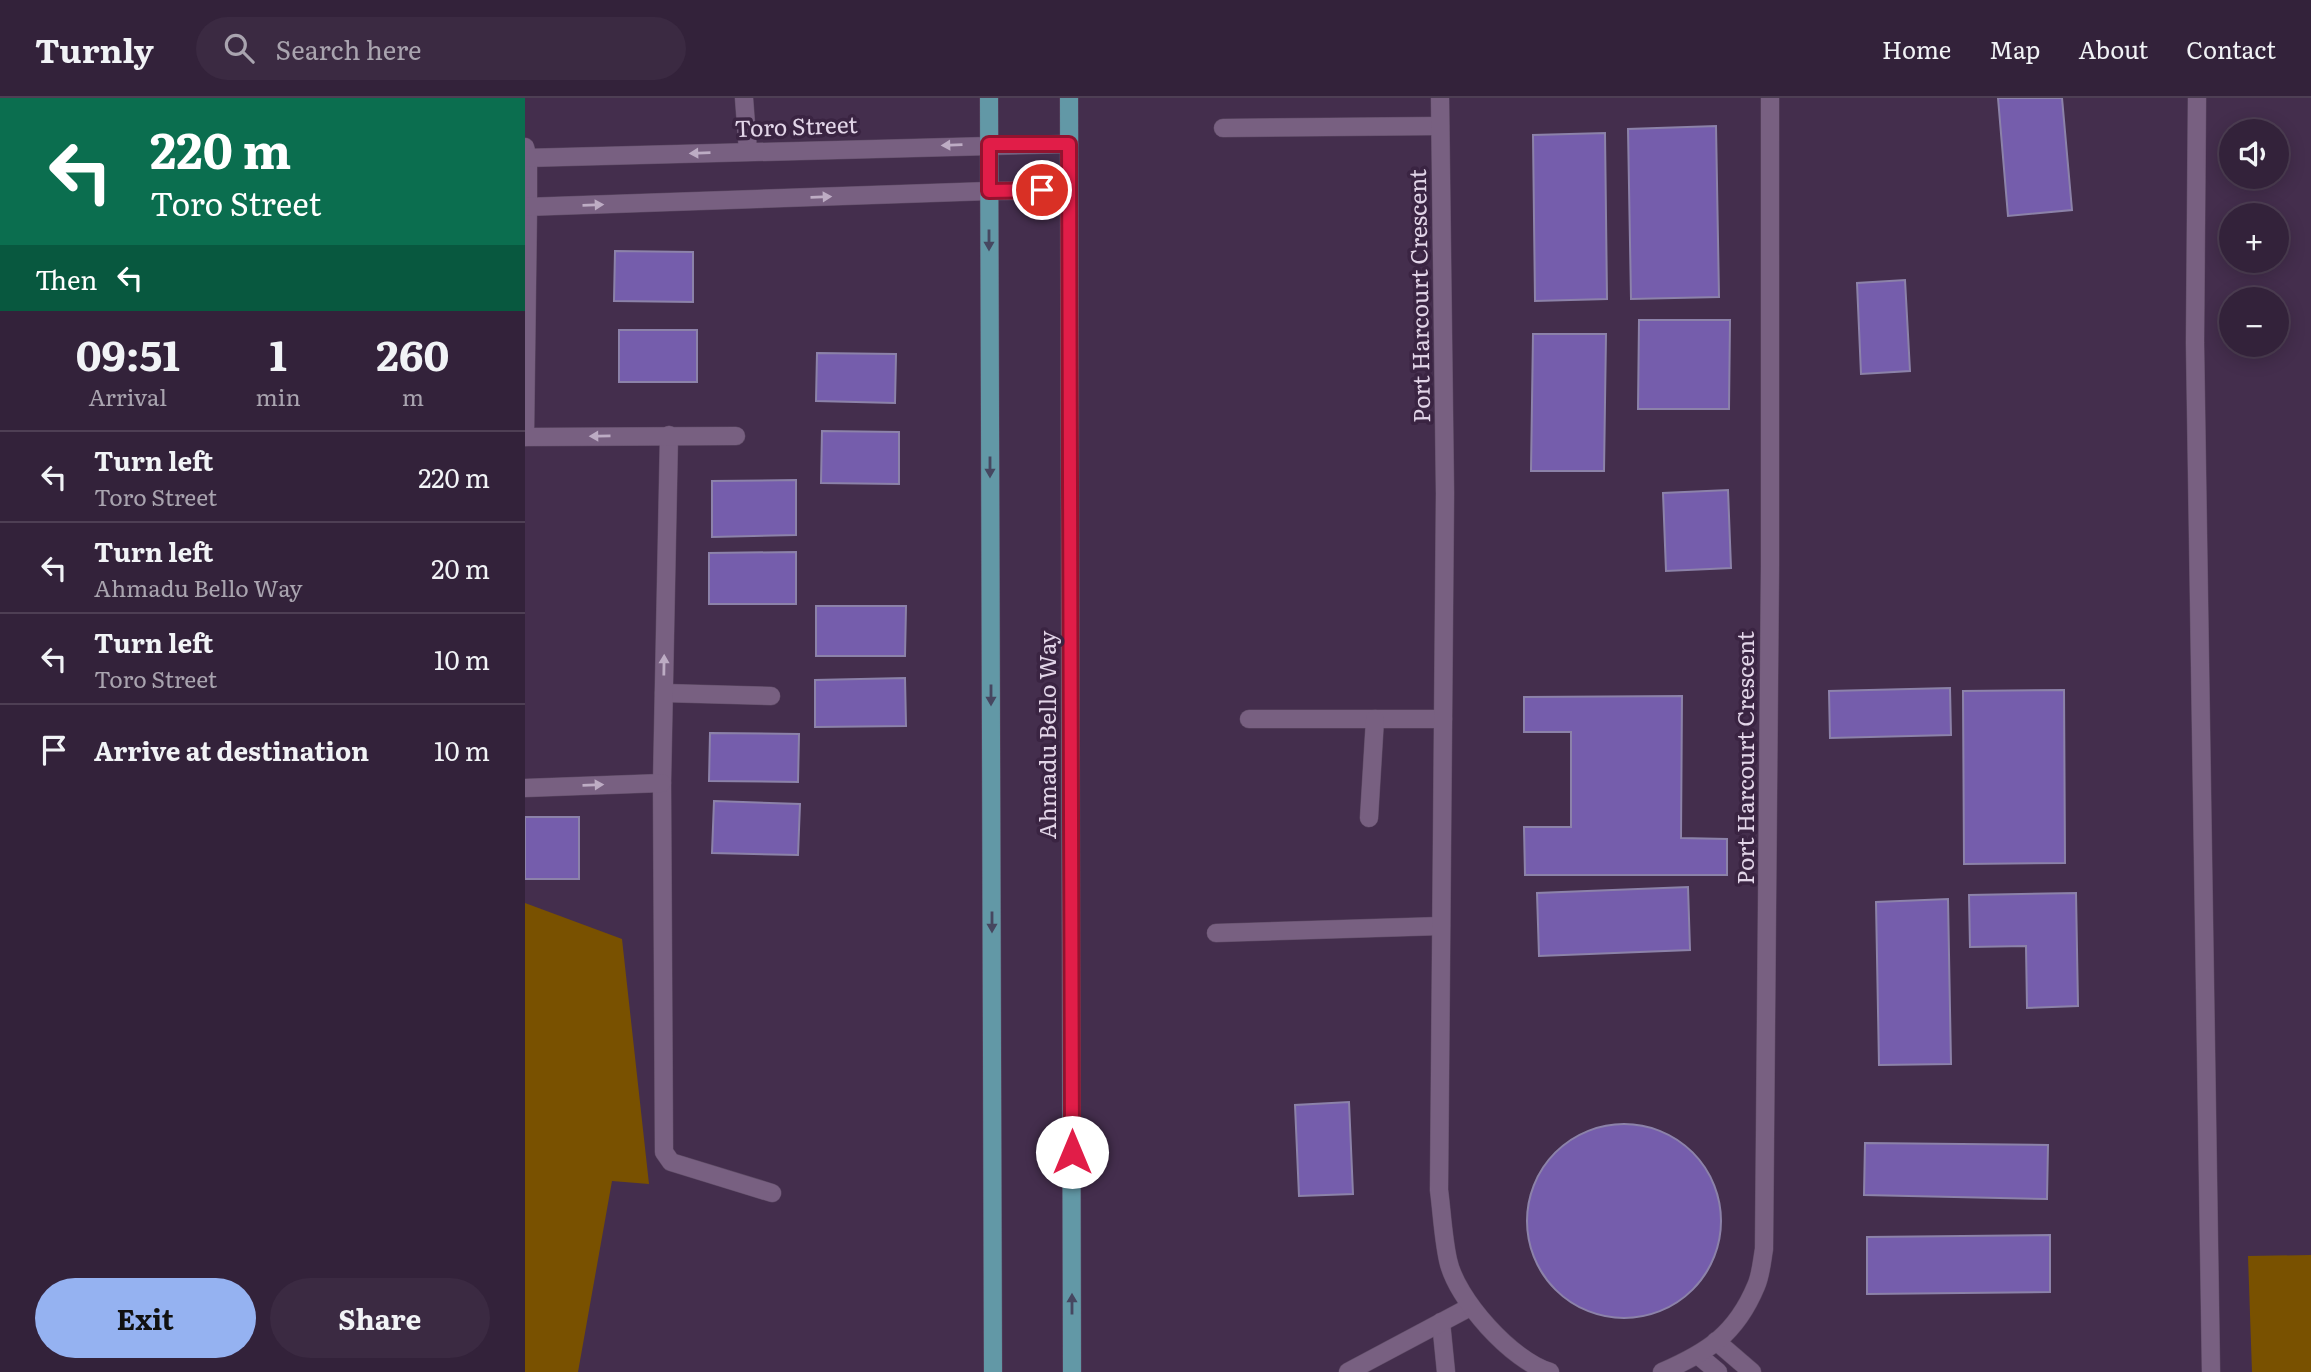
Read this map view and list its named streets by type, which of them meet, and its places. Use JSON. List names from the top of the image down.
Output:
{
  "streets": {
    "main road": ["Ahmadu Bello Way"],
    "street": ["Toro Street", "Port Harcourt Crescent"]
  },
  "crossings": [
    ["Toro Street", "Ahmadu Bello Way"]
  ],
  "page": {
    "header": "Turnly",
    "search": "Search here",
    "nav": [
      "Home",
      "Map",
      "About",
      "Contact"
    ],
    "turn": ["220 m", "Toro Street"],
    "map_buttons": ["+", "−"],
    "then": "Then",
    "eta": [
      "09:51",
      "Arrival",
      "1",
      "min",
      "260",
      "m"
    ],
    "list": [
      {
        "name": "Turn left",
        "note": "Toro Street",
        "value": "220 m"
      },
      {
        "name": "Turn left",
        "note": "Ahmadu Bello Way",
        "value": "20 m"
      },
      {
        "name": "Turn left",
        "note": "Toro Street",
        "value": "10 m"
      },
      {
        "name": "Arrive at destination",
        "value": "10 m"
      }
    ],
    "buttons": ["Exit", "Share"]
  }
}
